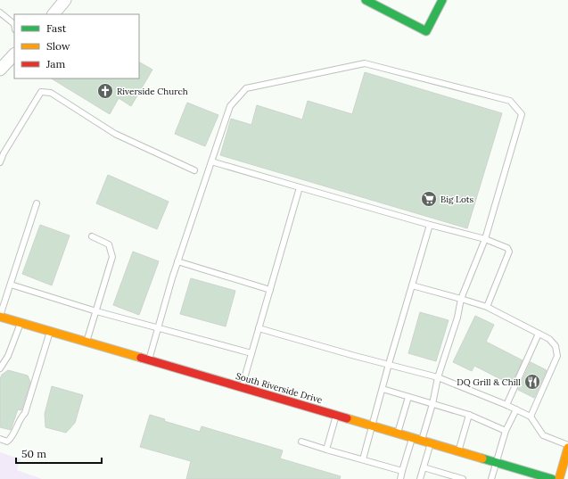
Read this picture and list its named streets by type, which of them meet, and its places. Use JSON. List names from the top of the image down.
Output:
{
  "streets": {
    "main road": ["South Riverside Drive"]
  },
  "places": {
    "church": ["Riverside Church"],
    "supermarket": ["Big Lots"],
    "restaurant": ["DQ Grill & Chill"]
  },
  "legend": ["Fast", "Slow", "Jam"],
  "scale_bar": "50 m"
}
